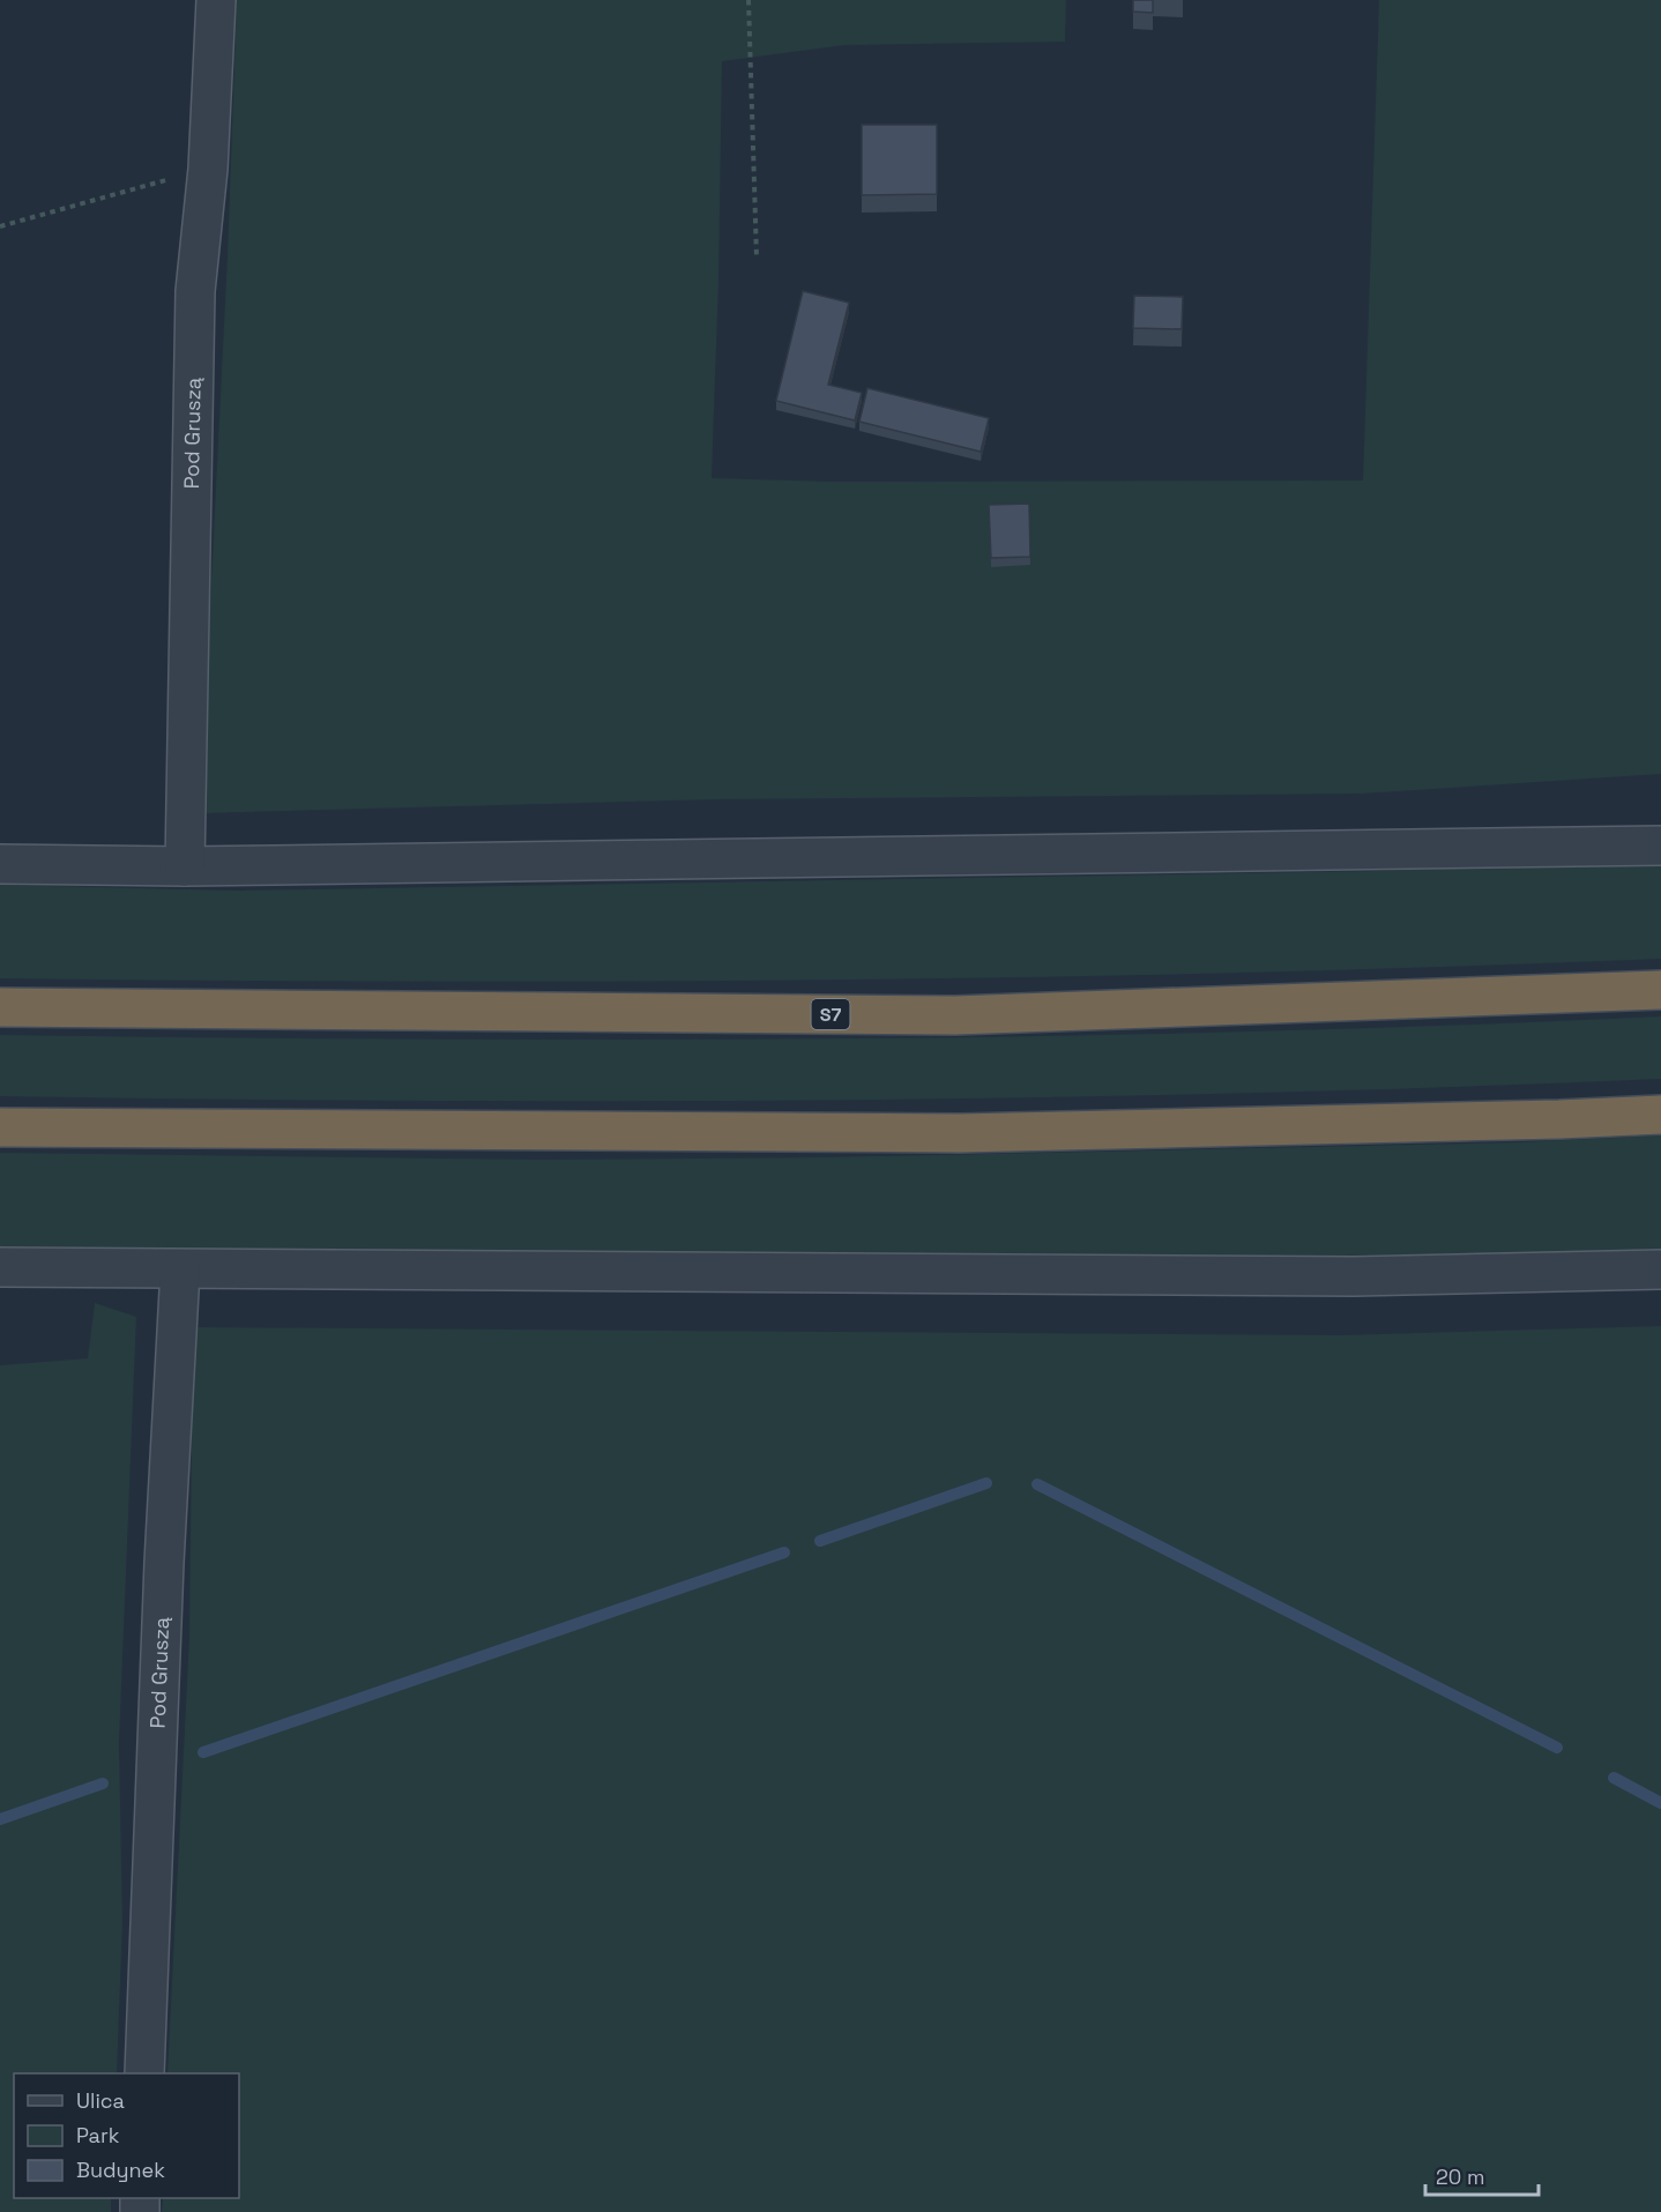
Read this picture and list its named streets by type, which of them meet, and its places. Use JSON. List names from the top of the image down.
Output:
{
  "streets": {
    "highway": ["S7"],
    "street": ["Pod Gruszą"]
  },
  "legend": ["Ulica", "Park", "Budynek"],
  "scale_bar": "20 m"
}
